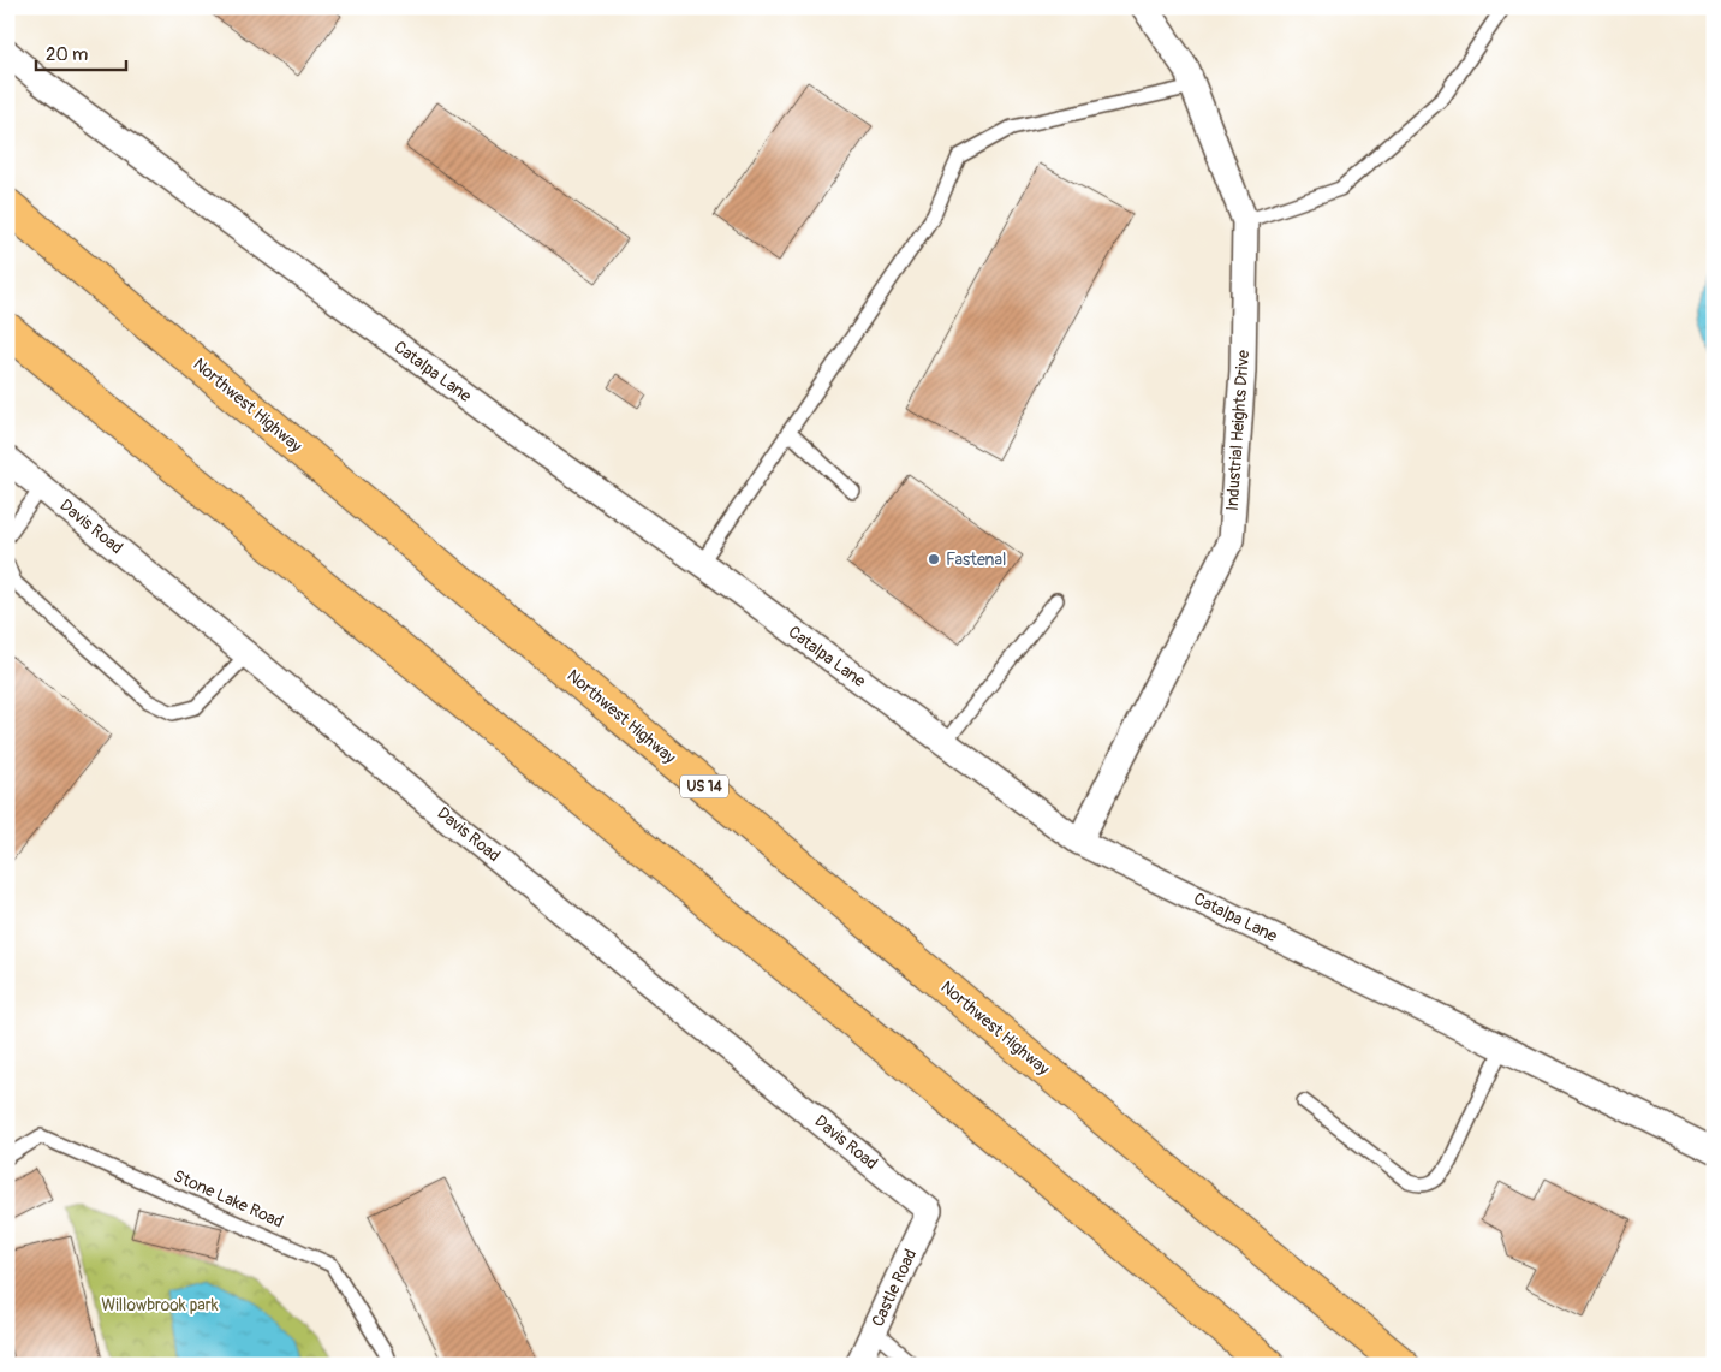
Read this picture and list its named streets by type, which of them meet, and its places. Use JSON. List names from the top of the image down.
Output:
{
  "streets": {
    "main road": ["Northwest Highway", "US 14"],
    "street": [
      "Catalpa Lane",
      "Industrial Heights Drive",
      "Davis Road",
      "Castle Road"
    ],
    "lane": ["Stone Lake Road"]
  },
  "crossings": [
    ["Catalpa Lane", "Industrial Heights Drive"],
    ["Davis Road", "Castle Road"]
  ],
  "parks": ["Willowbrook park"],
  "places": ["Fastenal"],
  "scale_bar": "20 m"
}
